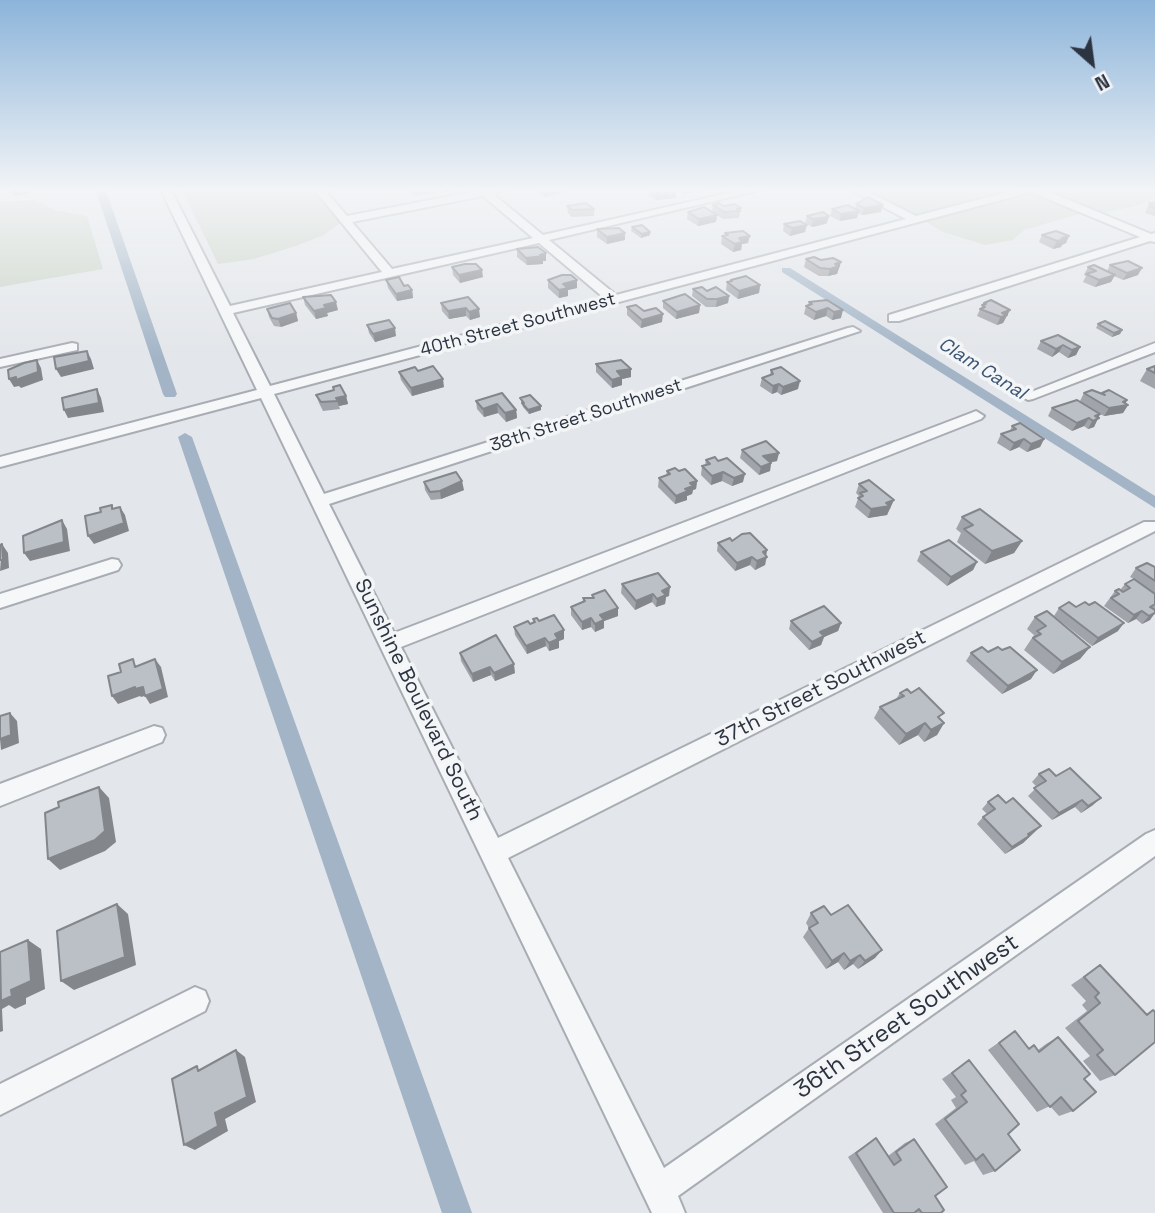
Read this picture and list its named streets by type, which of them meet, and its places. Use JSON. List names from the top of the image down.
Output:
{
  "streets": {
    "street": [
      "40th Street Southwest",
      "38th Street Southwest",
      "37th Street Southwest",
      "Sunshine Boulevard South",
      "36th Street Southwest"
    ]
  },
  "crossings": [
    ["40th Street Southwest", "Sunshine Boulevard South"],
    ["38th Street Southwest", "Sunshine Boulevard South"],
    ["37th Street Southwest", "Sunshine Boulevard South"],
    ["Sunshine Boulevard South", "36th Street Southwest"]
  ],
  "water": ["Clam Canal"],
  "north": "bottom right"
}
